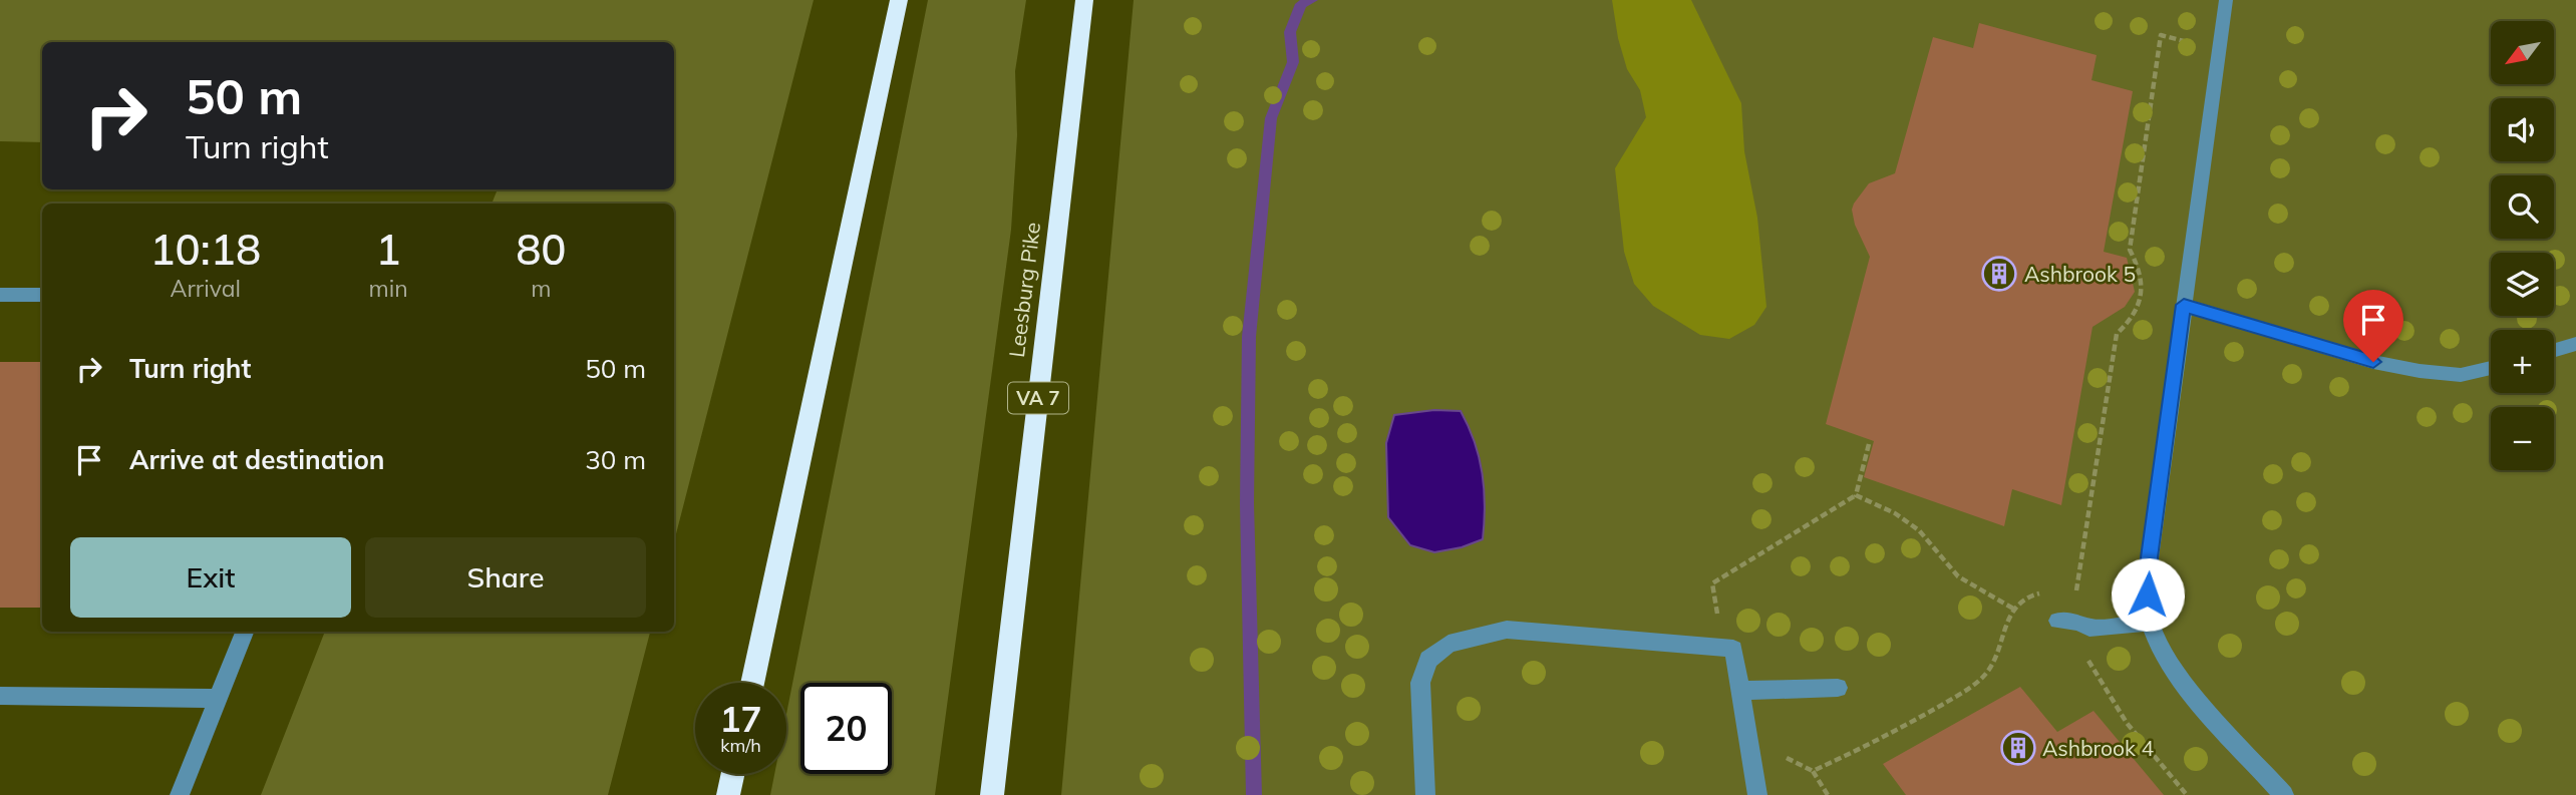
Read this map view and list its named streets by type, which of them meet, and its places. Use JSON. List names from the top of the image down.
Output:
{
  "streets": {
    "highway": ["Leesburg Pike", "VA 7"]
  },
  "places": {
    "building": ["Ashbrook 5", "Ashbrook 4"]
  },
  "north": "bottom left",
  "page": {
    "map_buttons": ["+", "−"],
    "turn": ["50 m", "Turn right"],
    "eta": [
      "10:18",
      "Arrival",
      "1",
      "min",
      "80",
      "m"
    ],
    "list": [
      {
        "name": "Turn right",
        "value": "50 m"
      },
      {
        "name": "Arrive at destination",
        "value": "30 m"
      }
    ],
    "buttons": ["Exit", "Share"],
    "speed": "17 km/h",
    "limit": "20"
  }
}
